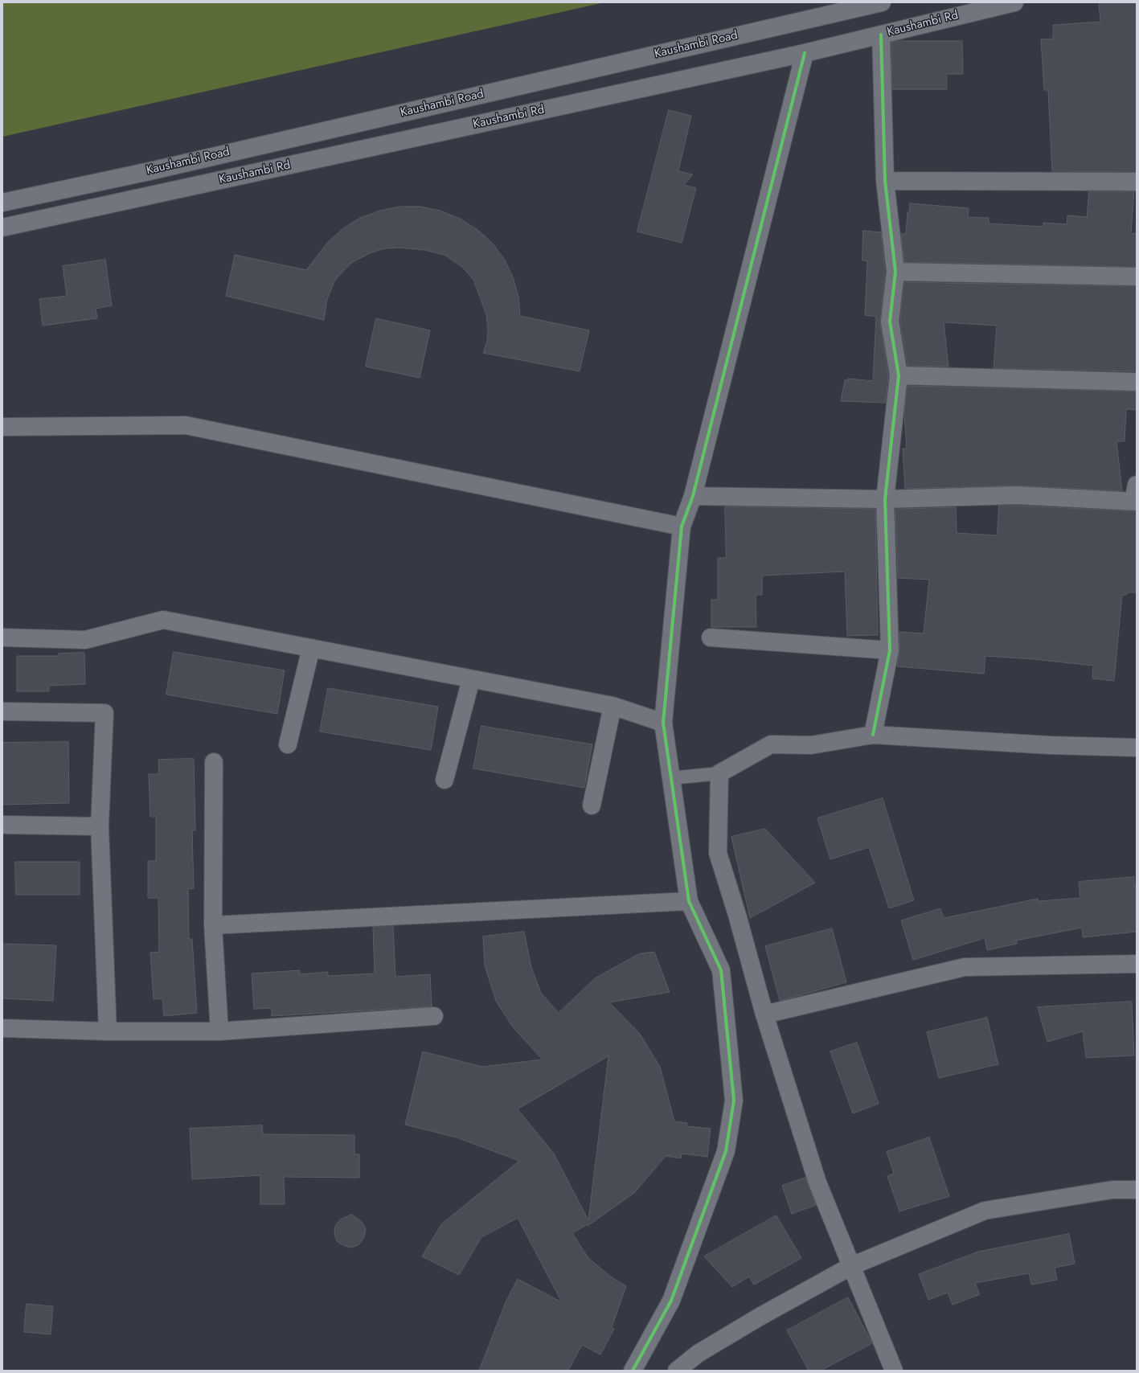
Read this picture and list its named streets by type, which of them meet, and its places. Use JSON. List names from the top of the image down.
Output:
{
  "streets": {
    "street": ["Kaushambi Rd", "Kaushambi Road"]
  }
}
